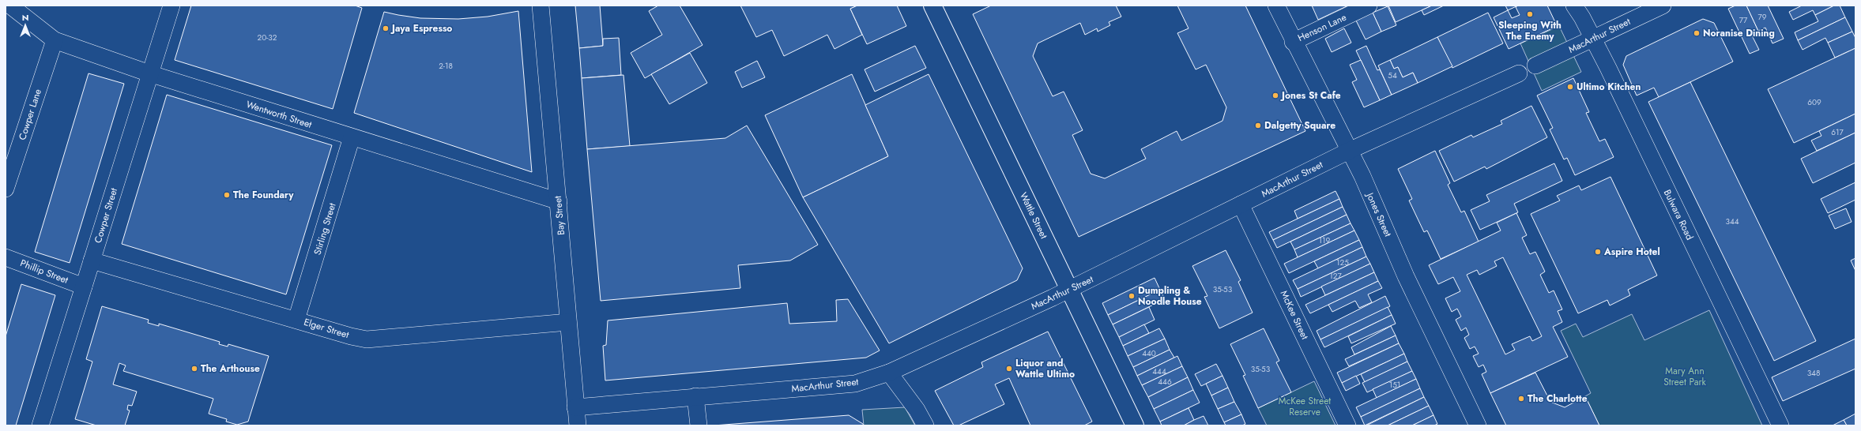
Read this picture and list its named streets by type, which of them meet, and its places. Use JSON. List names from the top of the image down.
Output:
{
  "streets": {
    "main road": ["Wattle Street"],
    "street": [
      "Henson Lane",
      "MacArthur Street",
      "Cowper Lane",
      "Wentworth Street",
      "Jones Street",
      "Bulwara Road",
      "Cowper Street",
      "Bay Street",
      "Stirling Street",
      "Phillip Street",
      "McKee Street",
      "Elger Street"
    ]
  },
  "crossings": [
    ["Henson Lane", "Jones Street"],
    ["MacArthur Street", "Jones Street"],
    ["MacArthur Street", "Bulwara Road"],
    ["MacArthur Street", "Bay Street"],
    ["MacArthur Street", "Wattle Street"],
    ["MacArthur Street", "McKee Street"],
    ["Cowper Lane", "Wentworth Street"],
    ["Wentworth Street", "Cowper Street"],
    ["Wentworth Street", "Bay Street"],
    ["Wentworth Street", "Stirling Street"],
    ["Cowper Street", "Phillip Street"],
    ["Cowper Street", "Elger Street"],
    ["Bay Street", "Elger Street"],
    ["Stirling Street", "Elger Street"]
  ],
  "parks": ["Mary Ann Street Park", "McKee Street Reserve"],
  "places": [
    "Sleeping With The Enemy",
    "Jaya Espresso",
    "Noranise Dining",
    "Ultimo Kitchen",
    "Jones St Cafe",
    "Dalgetty Square",
    "The Foundary",
    "Aspire Hotel",
    "Dumpling & Noodle House",
    "The Arthouse",
    "Liquor and Wattle Ultimo",
    "The Charlotte"
  ],
  "house_numbers": [
    "79",
    "77",
    "20-32",
    "2-18",
    "54",
    "609",
    "617",
    "344",
    "119",
    "125",
    "127",
    "35-53",
    "440",
    "35-53",
    "444",
    "348",
    "446",
    "151"
  ],
  "north": "top"
}
